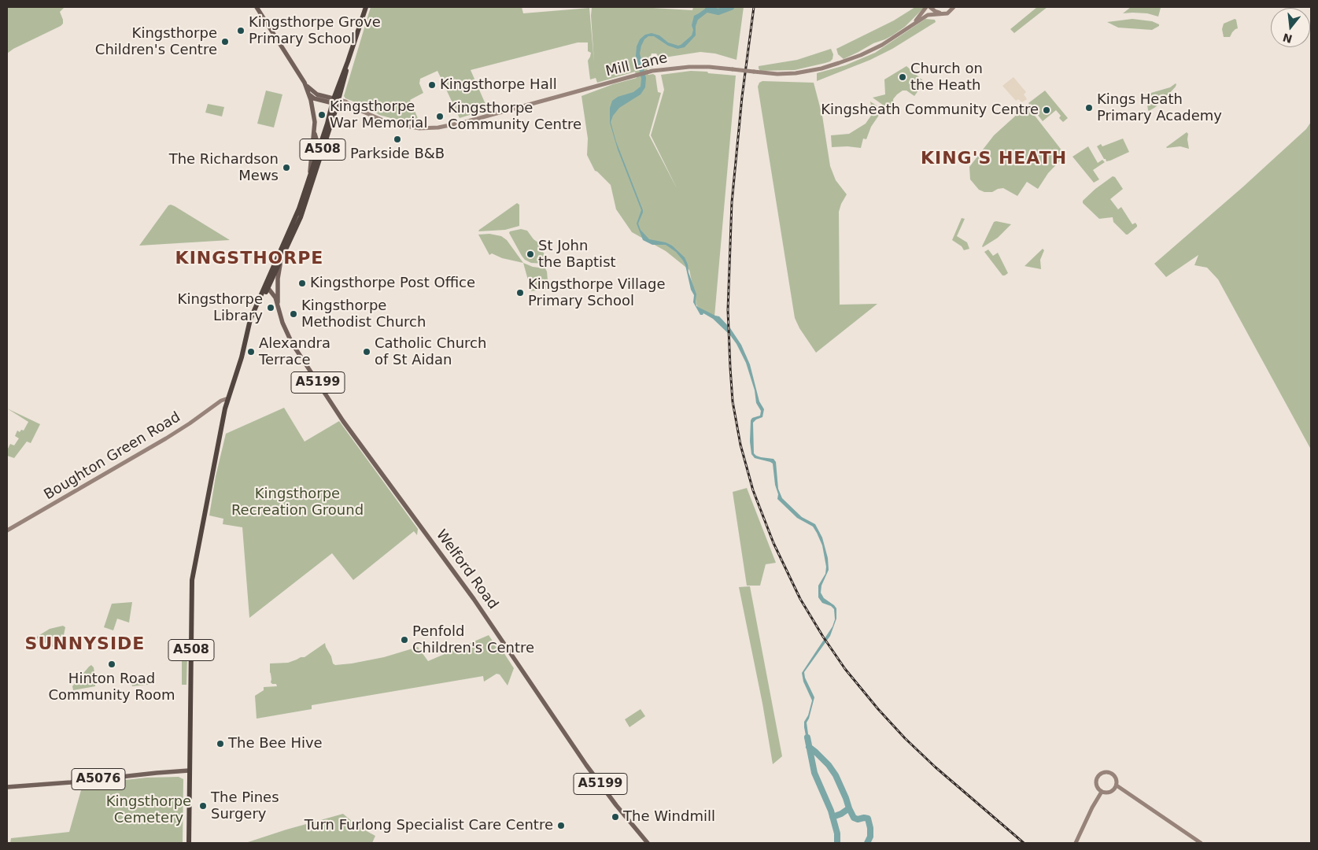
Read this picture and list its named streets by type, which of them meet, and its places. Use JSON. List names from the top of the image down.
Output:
{
  "streets": {
    "highway": ["A508"],
    "main road": ["A5199", "Welford Road", "A5076"],
    "street": ["Mill Lane", "Boughton Green Road"]
  },
  "crossings": [
    ["Mill Lane", "A508"],
    ["A508", "Boughton Green Road"],
    ["A508", "Welford Road"],
    ["A508", "A5076"]
  ],
  "districts": ["KING'S HEATH", "KINGSTHORPE", "SUNNYSIDE"],
  "parks": ["Kingsthorpe Recreation Ground", "Kingsthorpe Cemetery"],
  "places": [
    "Kingsthorpe Grove Primary School",
    "Kingsthorpe Children's Centre",
    "Church on the Heath",
    "Kingsthorpe Hall",
    "Kings Heath Primary Academy",
    "Kingsheath Community Centre",
    "Kingsthorpe War Memorial",
    "Kingsthorpe Community Centre",
    "Parkside B&B",
    "The Richardson Mews",
    "St John the Baptist",
    "Kingsthorpe Post Office",
    "Kingsthorpe Village Primary School",
    "Kingsthorpe Library",
    "Kingsthorpe Methodist Church",
    "Alexandra Terrace",
    "Catholic Church of St Aidan",
    "Penfold Children's Centre",
    "Hinton Road Community Room",
    "The Bee Hive",
    "The Pines Surgery",
    "The Windmill",
    "Turn Furlong Specialist Care Centre"
  ],
  "north": "bottom"
}
